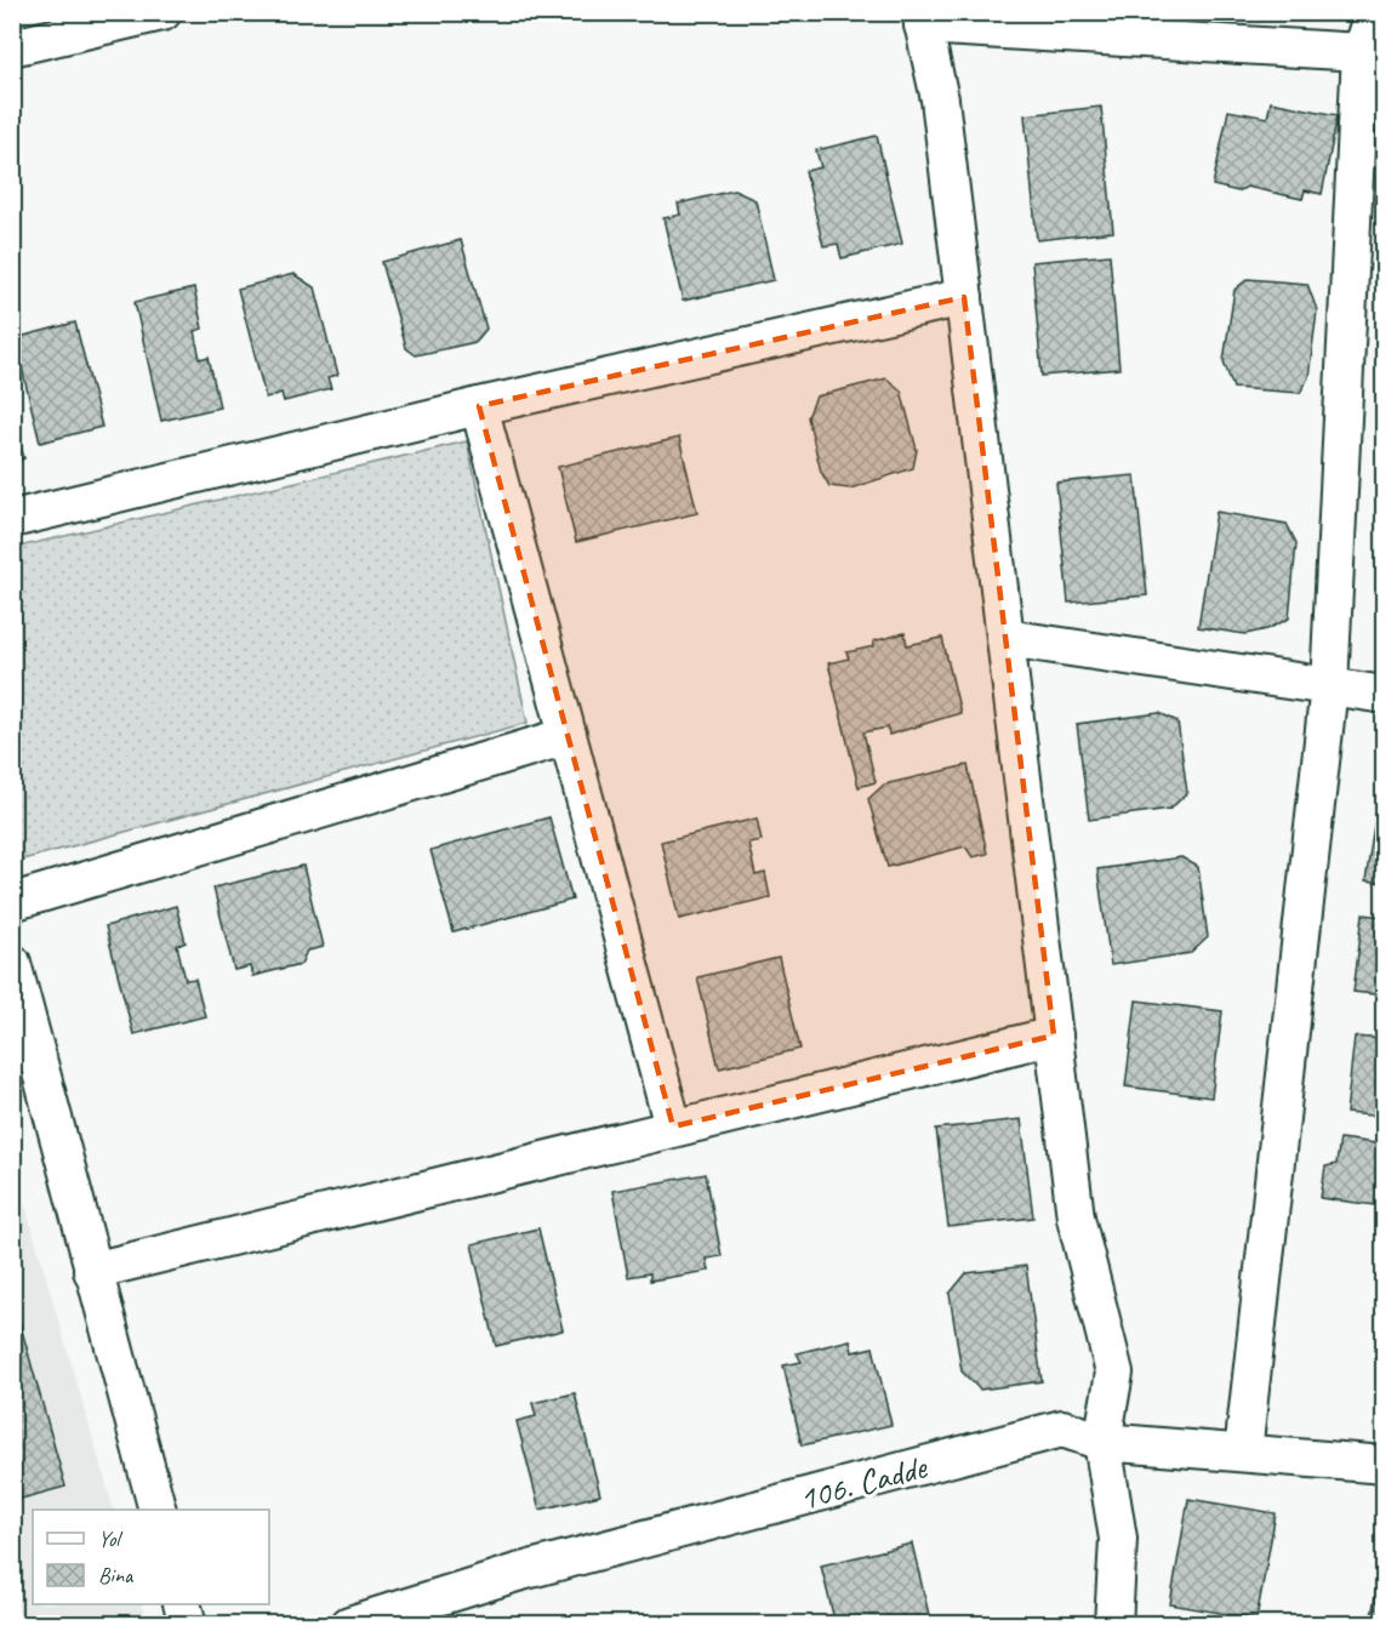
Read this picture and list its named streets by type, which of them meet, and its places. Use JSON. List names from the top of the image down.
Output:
{
  "streets": {
    "street": ["106. Cadde"]
  },
  "legend": ["Yol", "Bina"]
}
